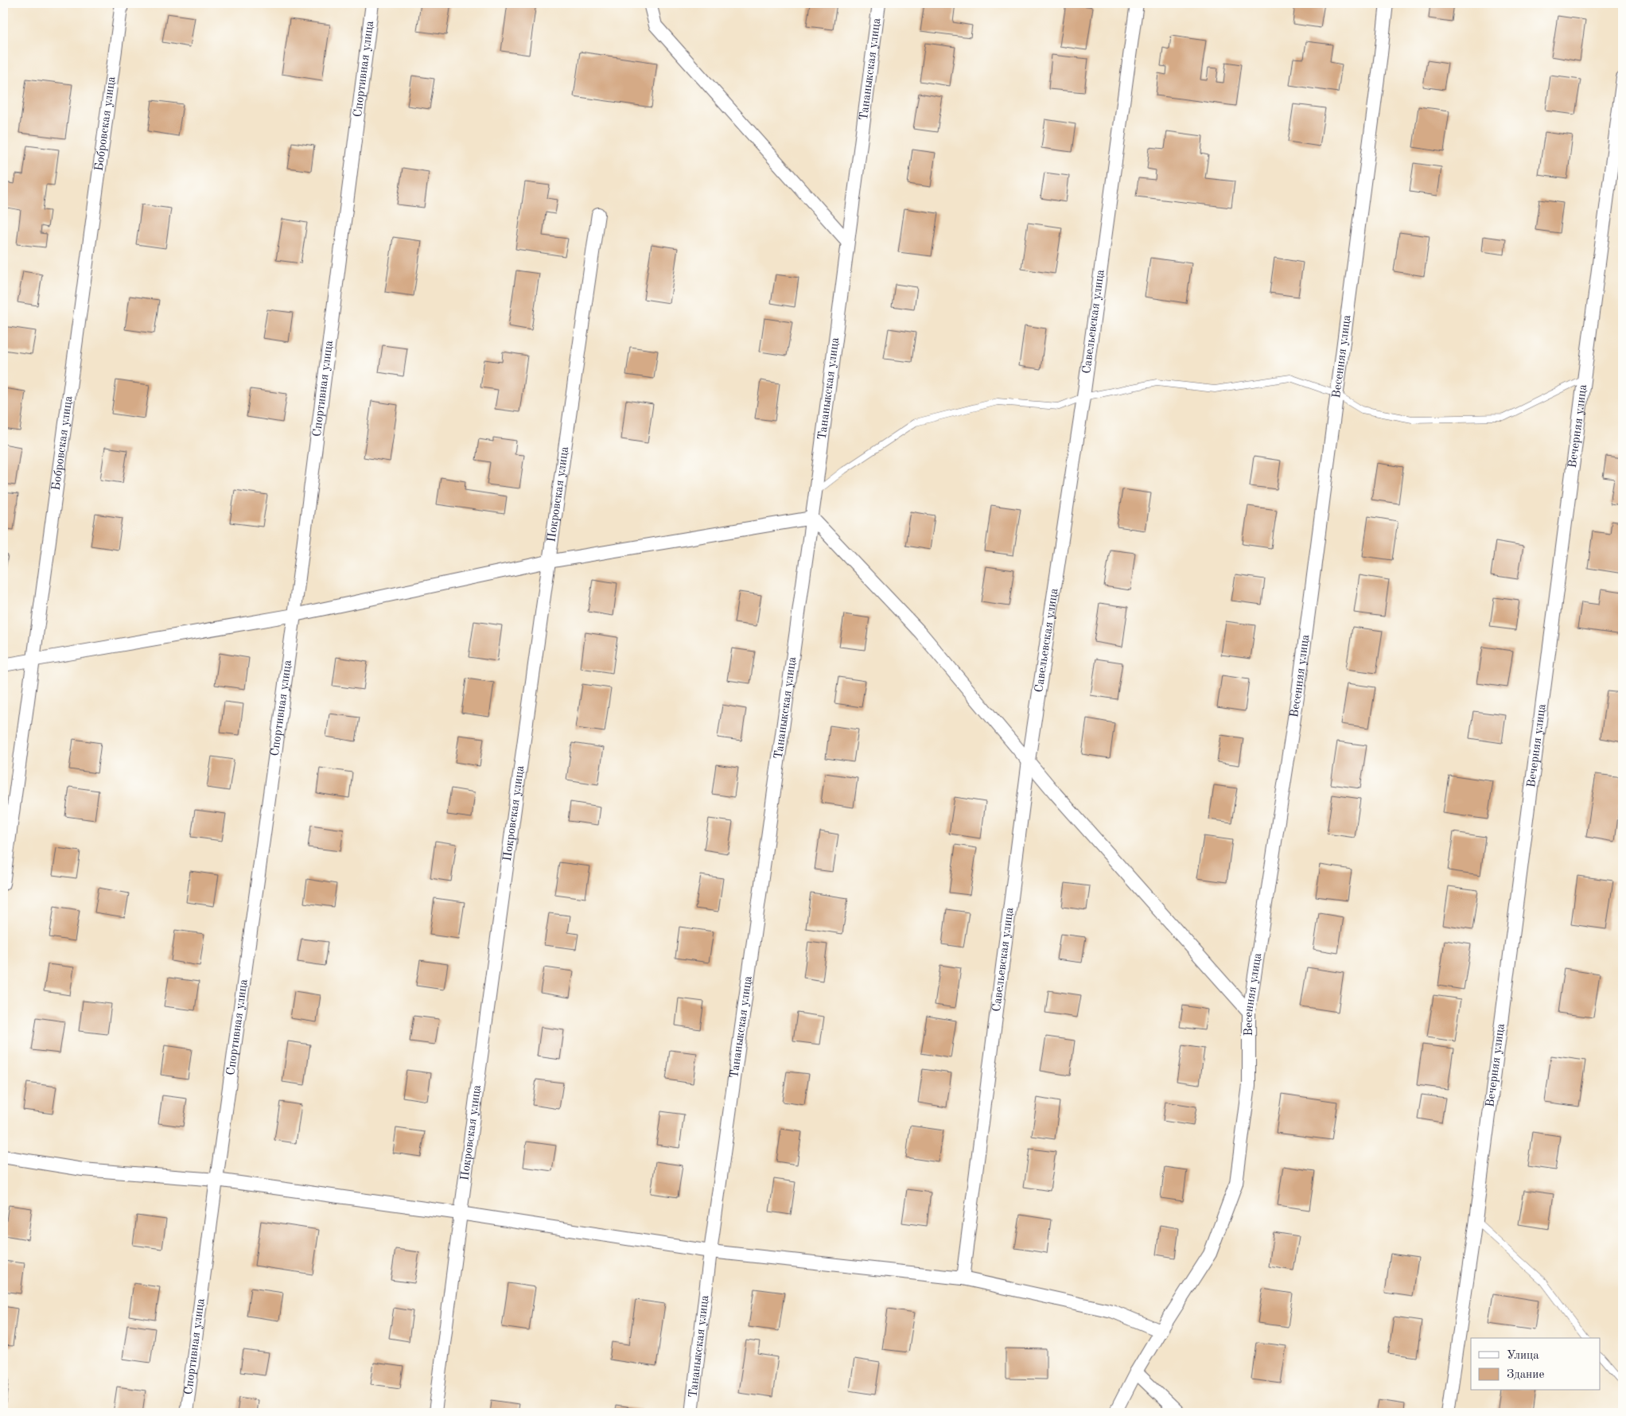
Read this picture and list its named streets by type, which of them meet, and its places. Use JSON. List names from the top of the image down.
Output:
{
  "streets": {
    "street": [
      "Спортивная улица",
      "Тананыкская улица",
      "Бобровская улица",
      "Савельевская улица",
      "Весенняя улица",
      "Вечерняя улица",
      "Покровская улица"
    ]
  },
  "legend": ["Улица", "Здание"]
}
